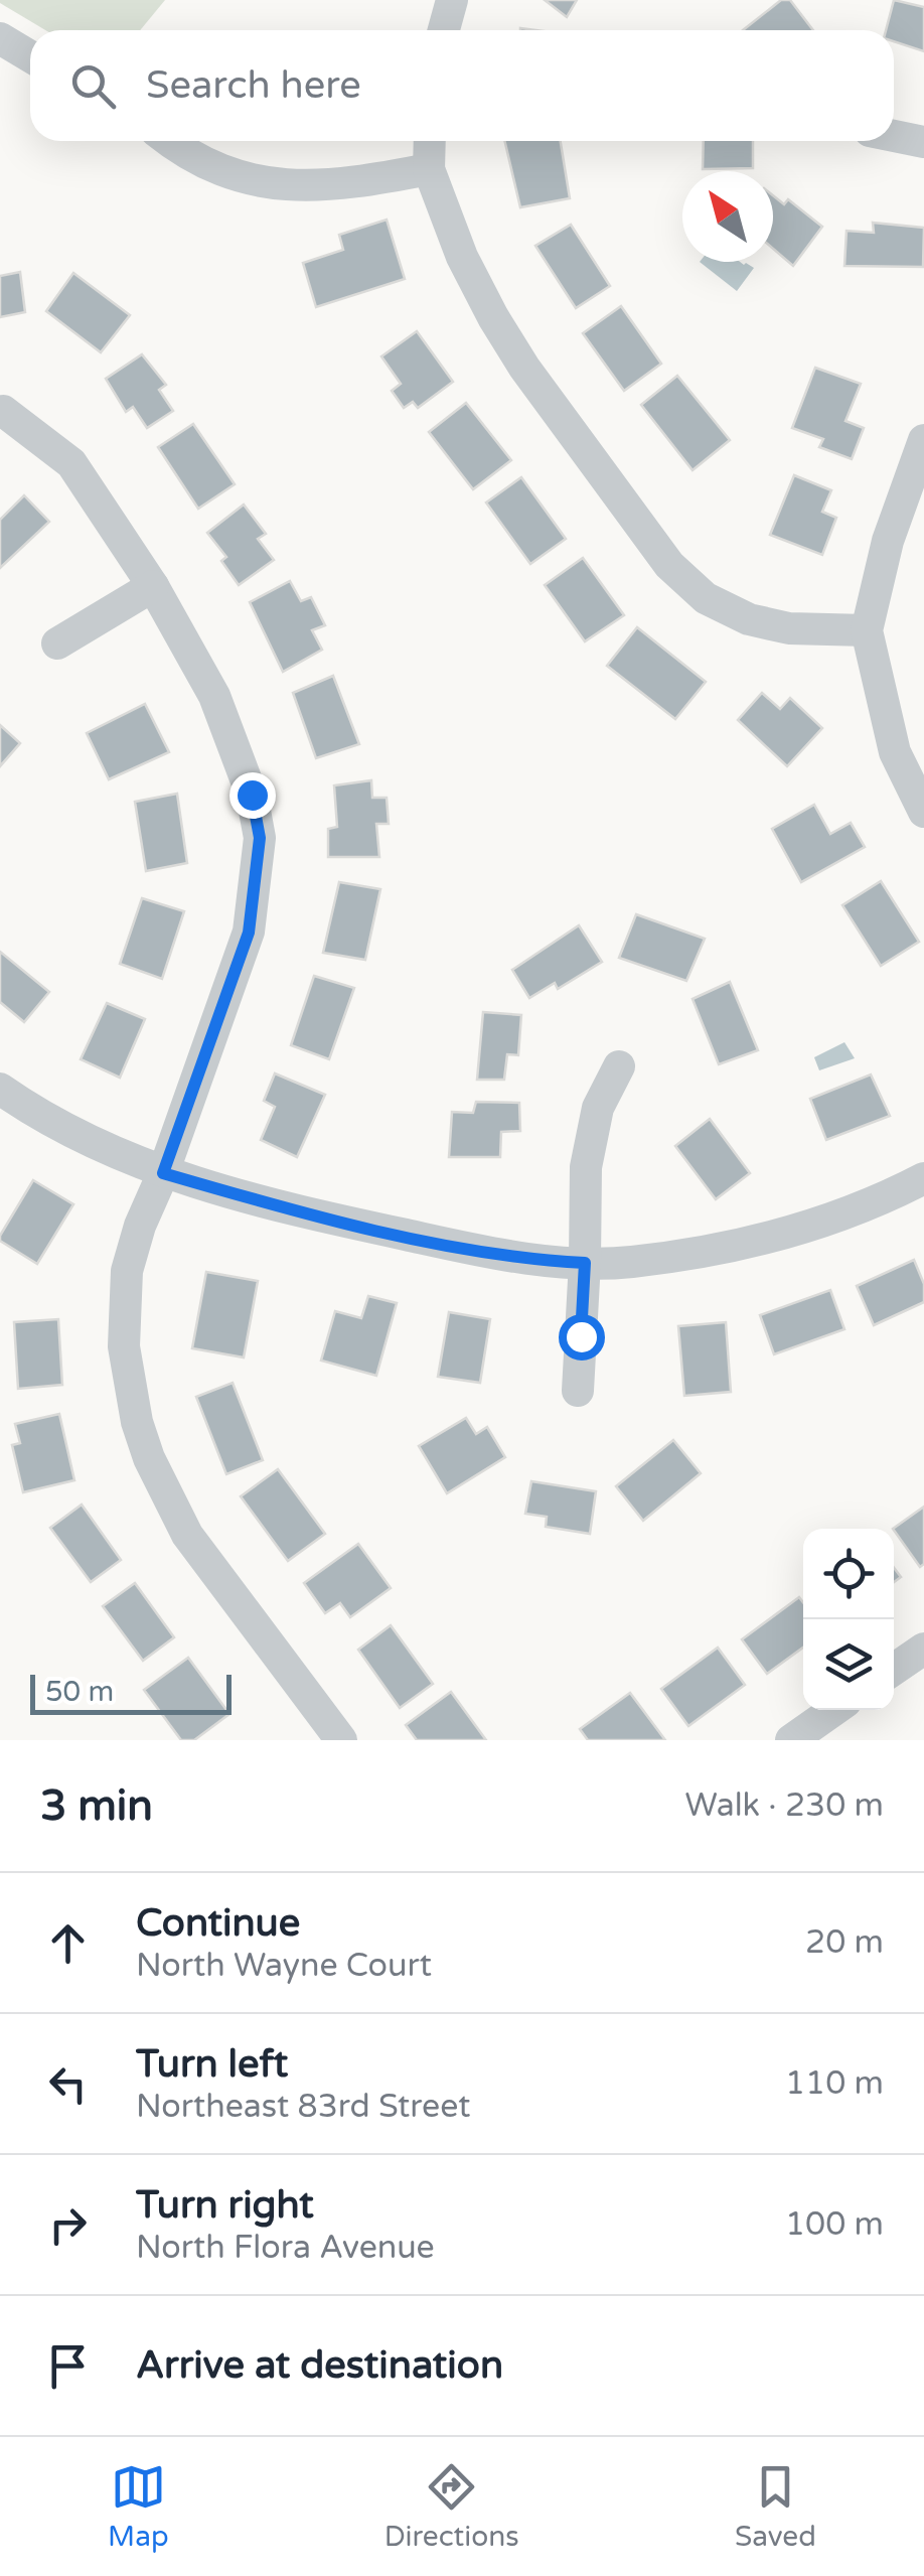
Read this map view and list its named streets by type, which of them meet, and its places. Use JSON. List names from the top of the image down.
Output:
{
  "scale_bar": "50 m",
  "north": "top left",
  "page": {
    "search": "Search here",
    "scale": "50 m",
    "heading": ["3 min", "Walk · 230 m"],
    "list": [
      ["Continue", "North Wayne Court", "20 m"],
      ["Turn left", "Northeast 83rd Street", "110 m"],
      ["Turn right", "North Flora Avenue", "100 m"],
      "Arrive at destination"
    ],
    "nav": ["Map", "Directions", "Saved"]
  }
}
